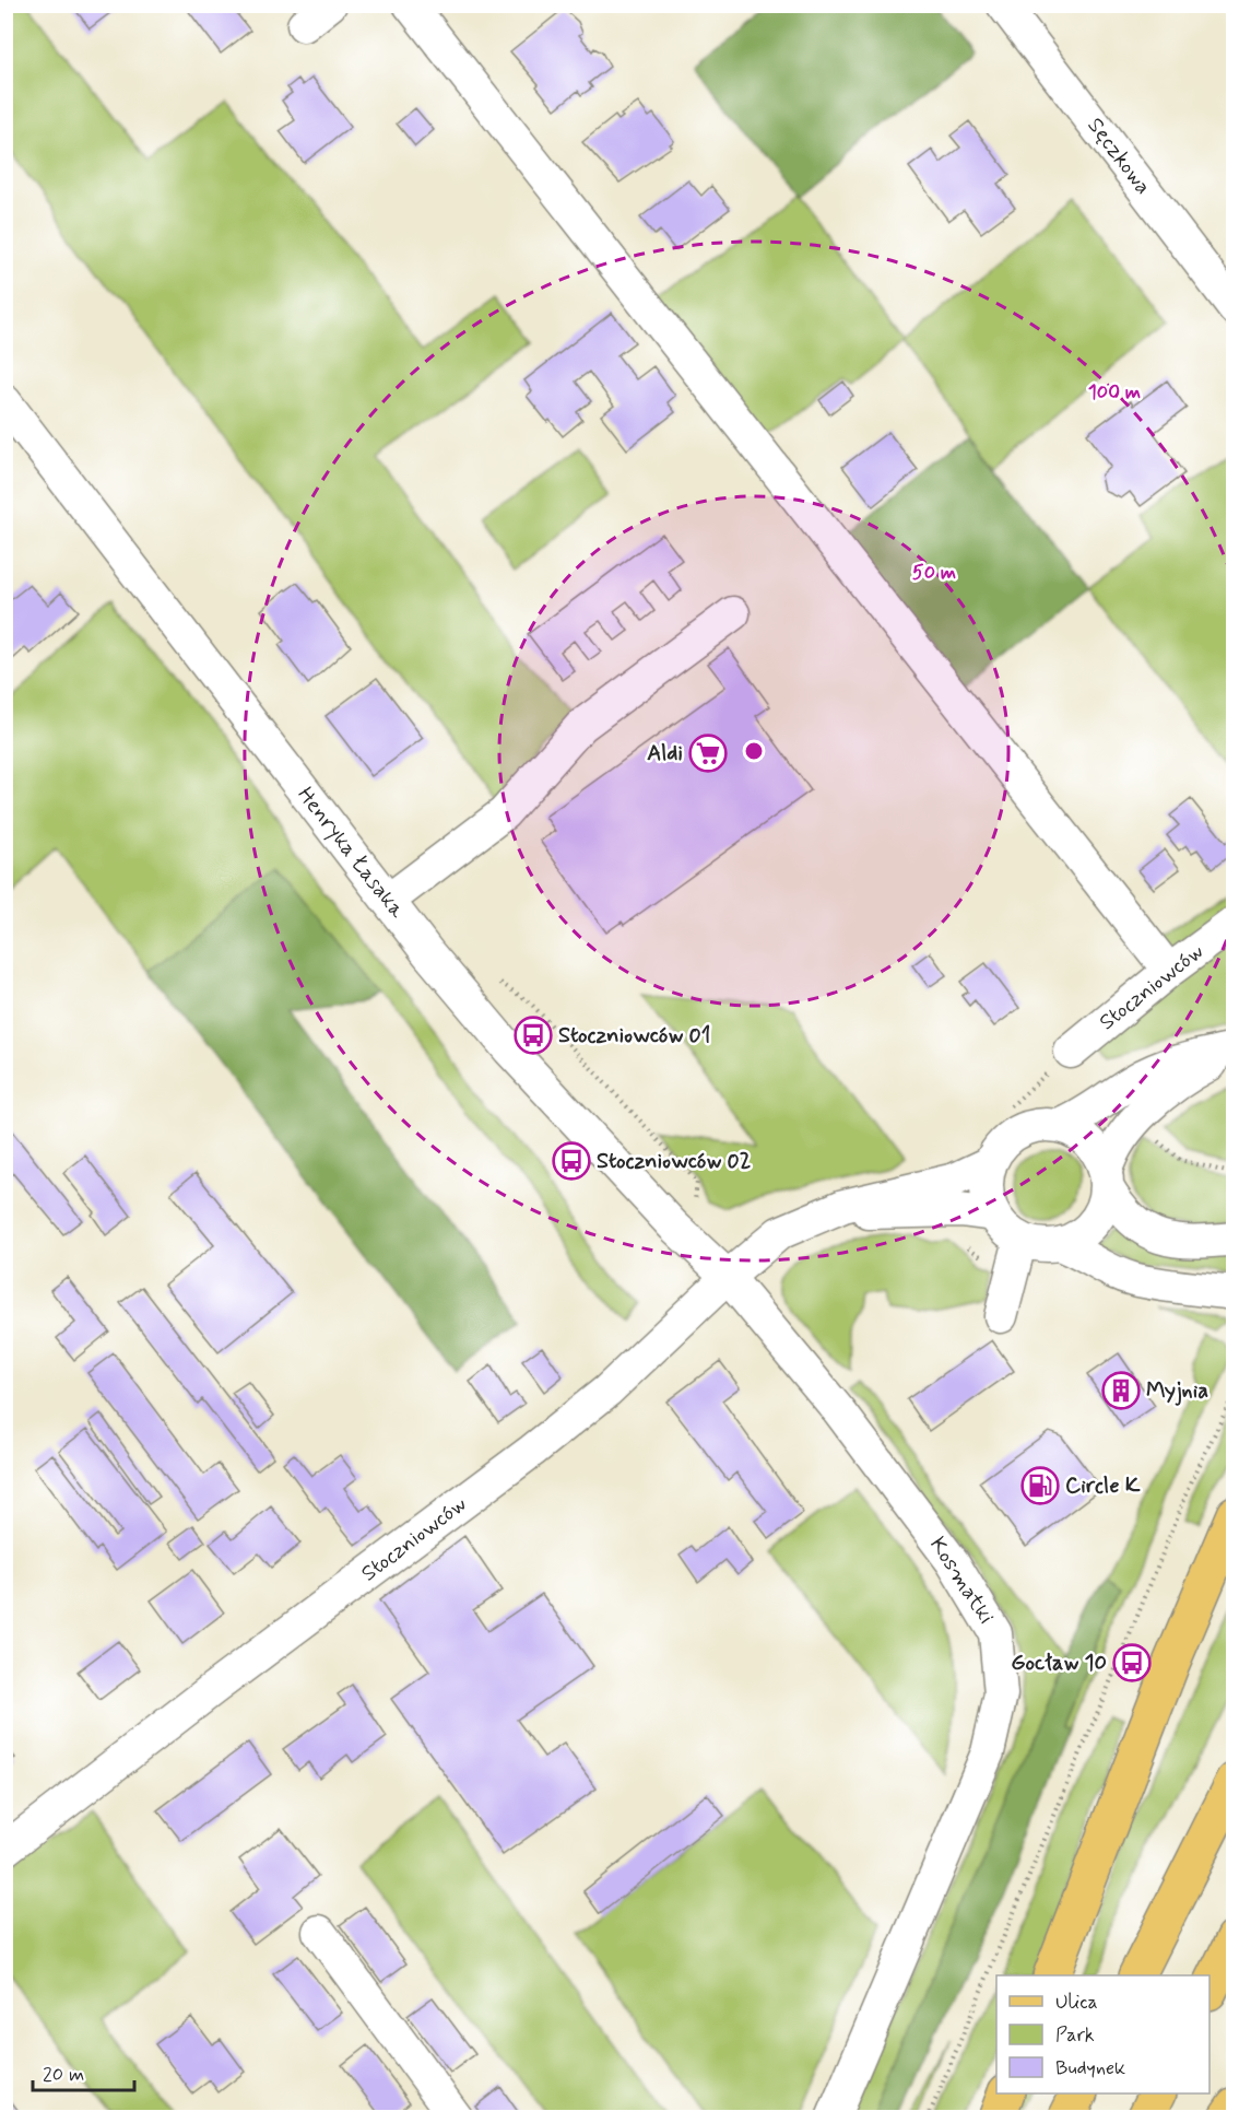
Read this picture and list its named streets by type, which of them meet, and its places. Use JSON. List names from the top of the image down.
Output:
{
  "streets": {
    "street": [
      "Sęczkowa",
      "Henryka Łasaka",
      "Stoczniowców",
      "Kosmatki"
    ]
  },
  "crossings": [
    ["Henryka Łasaka", "Stoczniowców"],
    ["Henryka Łasaka", "Kosmatki"],
    ["Stoczniowców", "Kosmatki"]
  ],
  "places": {
    "supermarket": ["Aldi"],
    "bus stop": ["Stoczniowców 01", "Stoczniowców 02", "Gocław 10"],
    "building": ["Myjnia"],
    "fuel station": ["Circle K"]
  },
  "legend": ["Ulica", "Park", "Budynek"],
  "scale_bar": "20 m",
  "rings": ["100 m", "50 m"]
}
